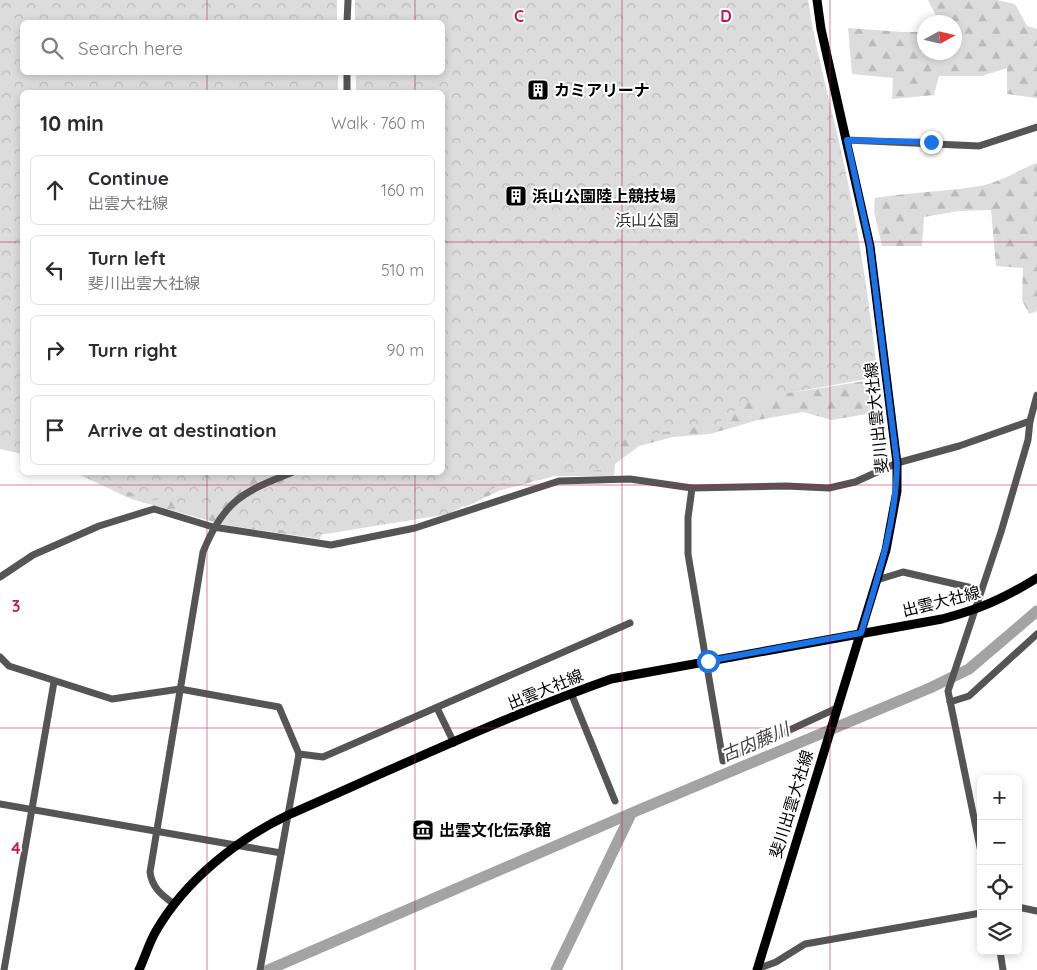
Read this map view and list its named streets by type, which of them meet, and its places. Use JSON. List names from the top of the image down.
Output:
{
  "streets": {
    "main road": ["斐川出雲大社線", "出雲大社線"]
  },
  "crossings": [
    ["斐川出雲大社線", "出雲大社線"]
  ],
  "water": ["古内藤川"],
  "parks": ["浜山公園"],
  "places": {
    "building": ["カミアリーナ", "浜山公園陸上競技場"],
    "museum": ["出雲文化伝承館"]
  },
  "north": "right",
  "page": {
    "search": "Search here",
    "heading": ["10 min", "Walk · 760 m"],
    "list": [
      ["Continue", "出雲大社線", "160 m"],
      ["Turn left", "斐川出雲大社線", "510 m"],
      ["Turn right", "90 m"],
      "Arrive at destination"
    ],
    "map_buttons": ["+", "−"]
  },
  "grid": {
    "columns": ["C", "D"],
    "rows": ["3", "4"]
  }
}
